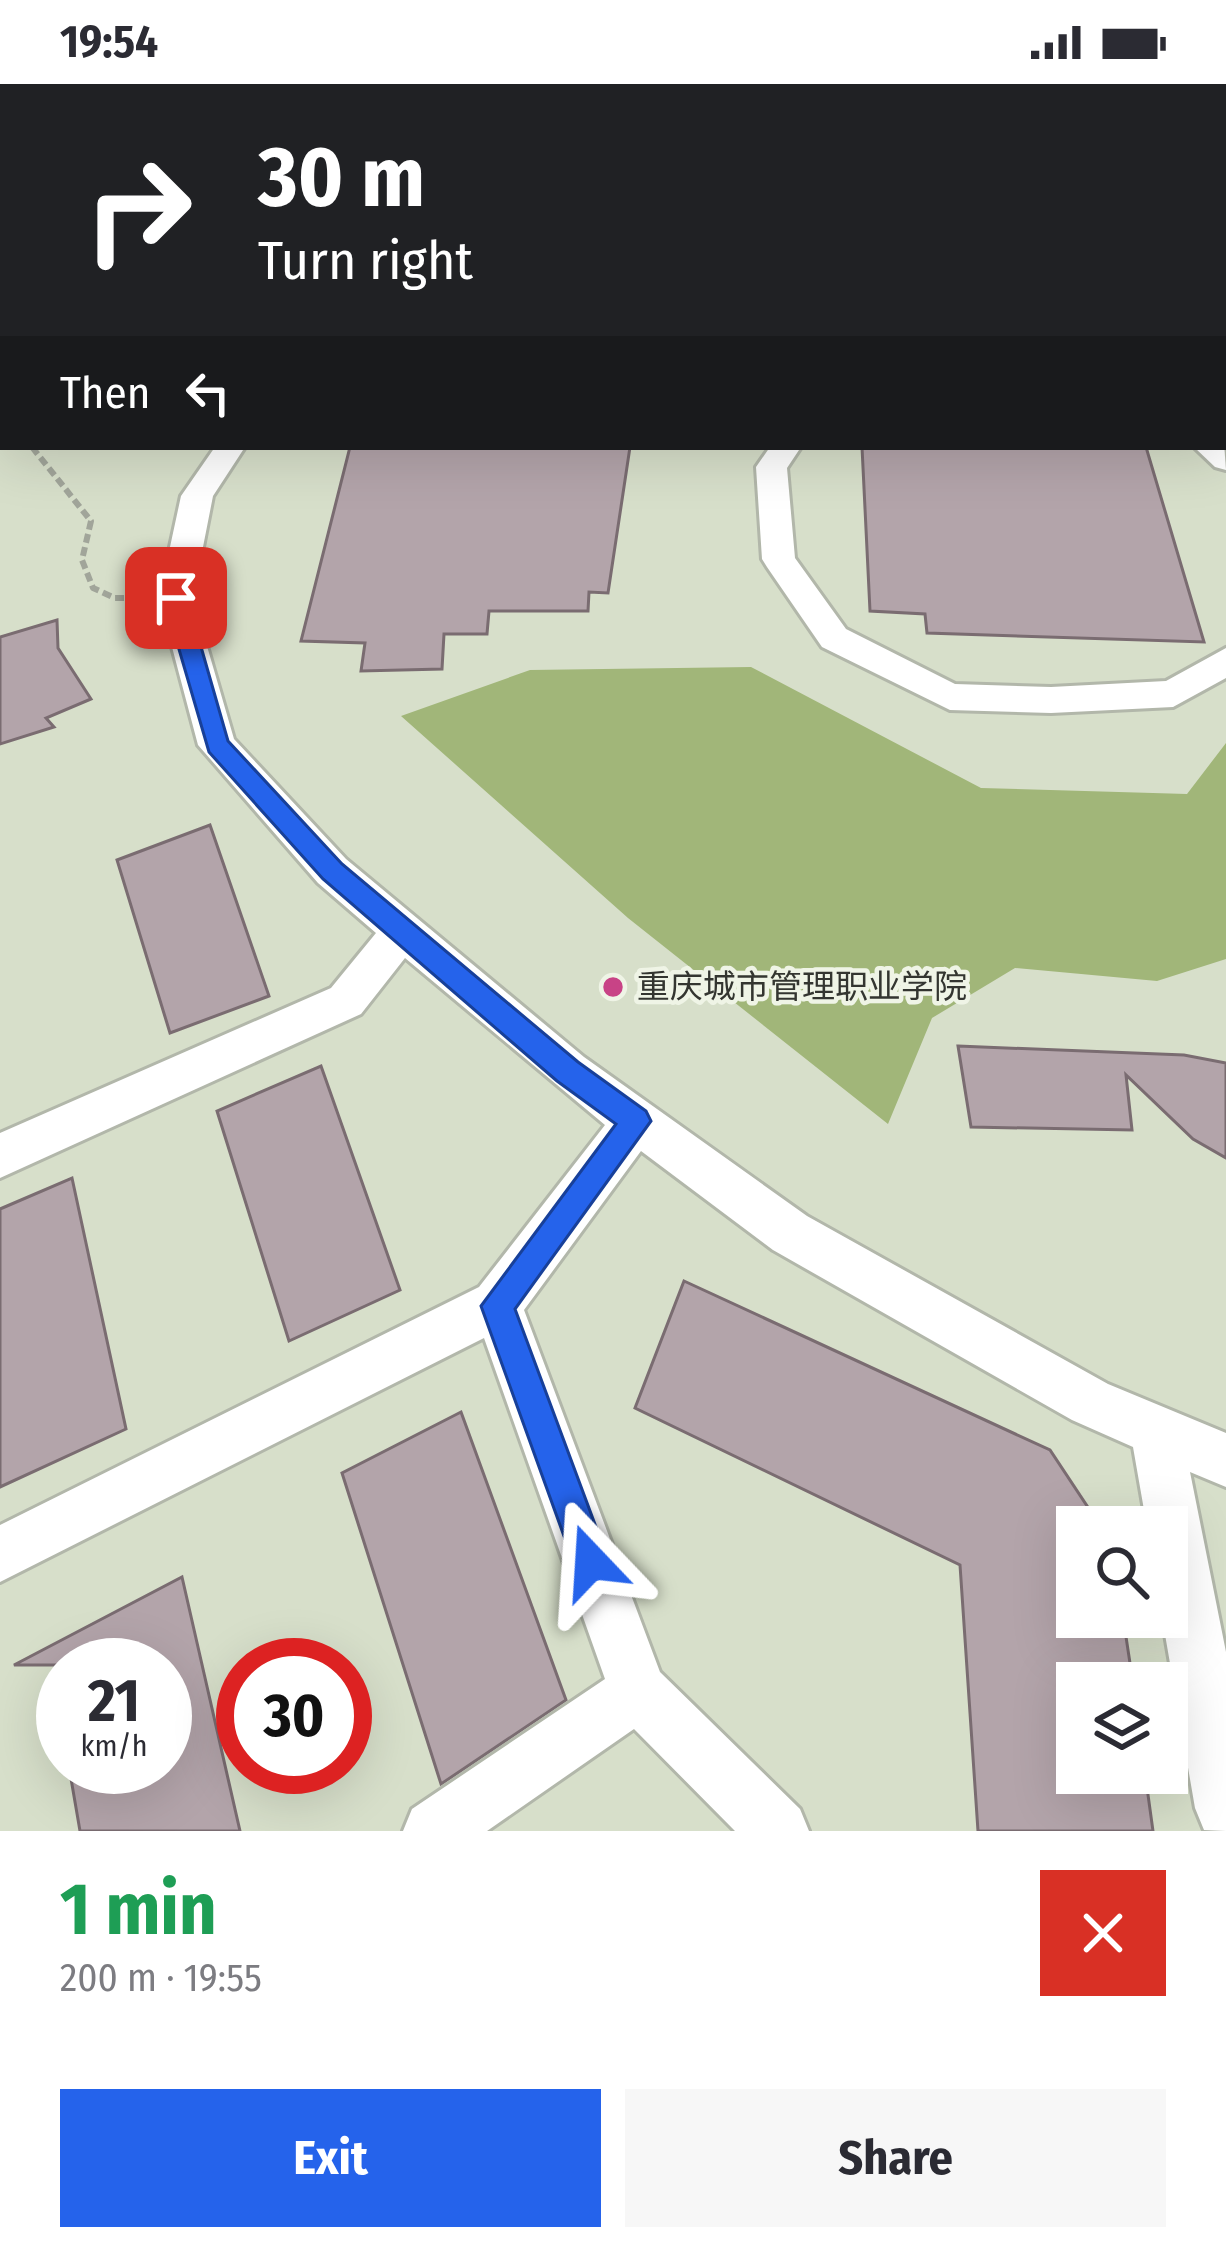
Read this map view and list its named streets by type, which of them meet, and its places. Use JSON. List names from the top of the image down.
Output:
{
  "places": ["重庆城市管理职业学院"],
  "page": {
    "status": "19:54",
    "turn": ["30 m", "Turn right"],
    "then": "Then",
    "speed": "21 km/h",
    "limit": "30",
    "heading": ["1 min", "200 m · 19:55"],
    "buttons": ["Exit", "Share"]
  }
}
